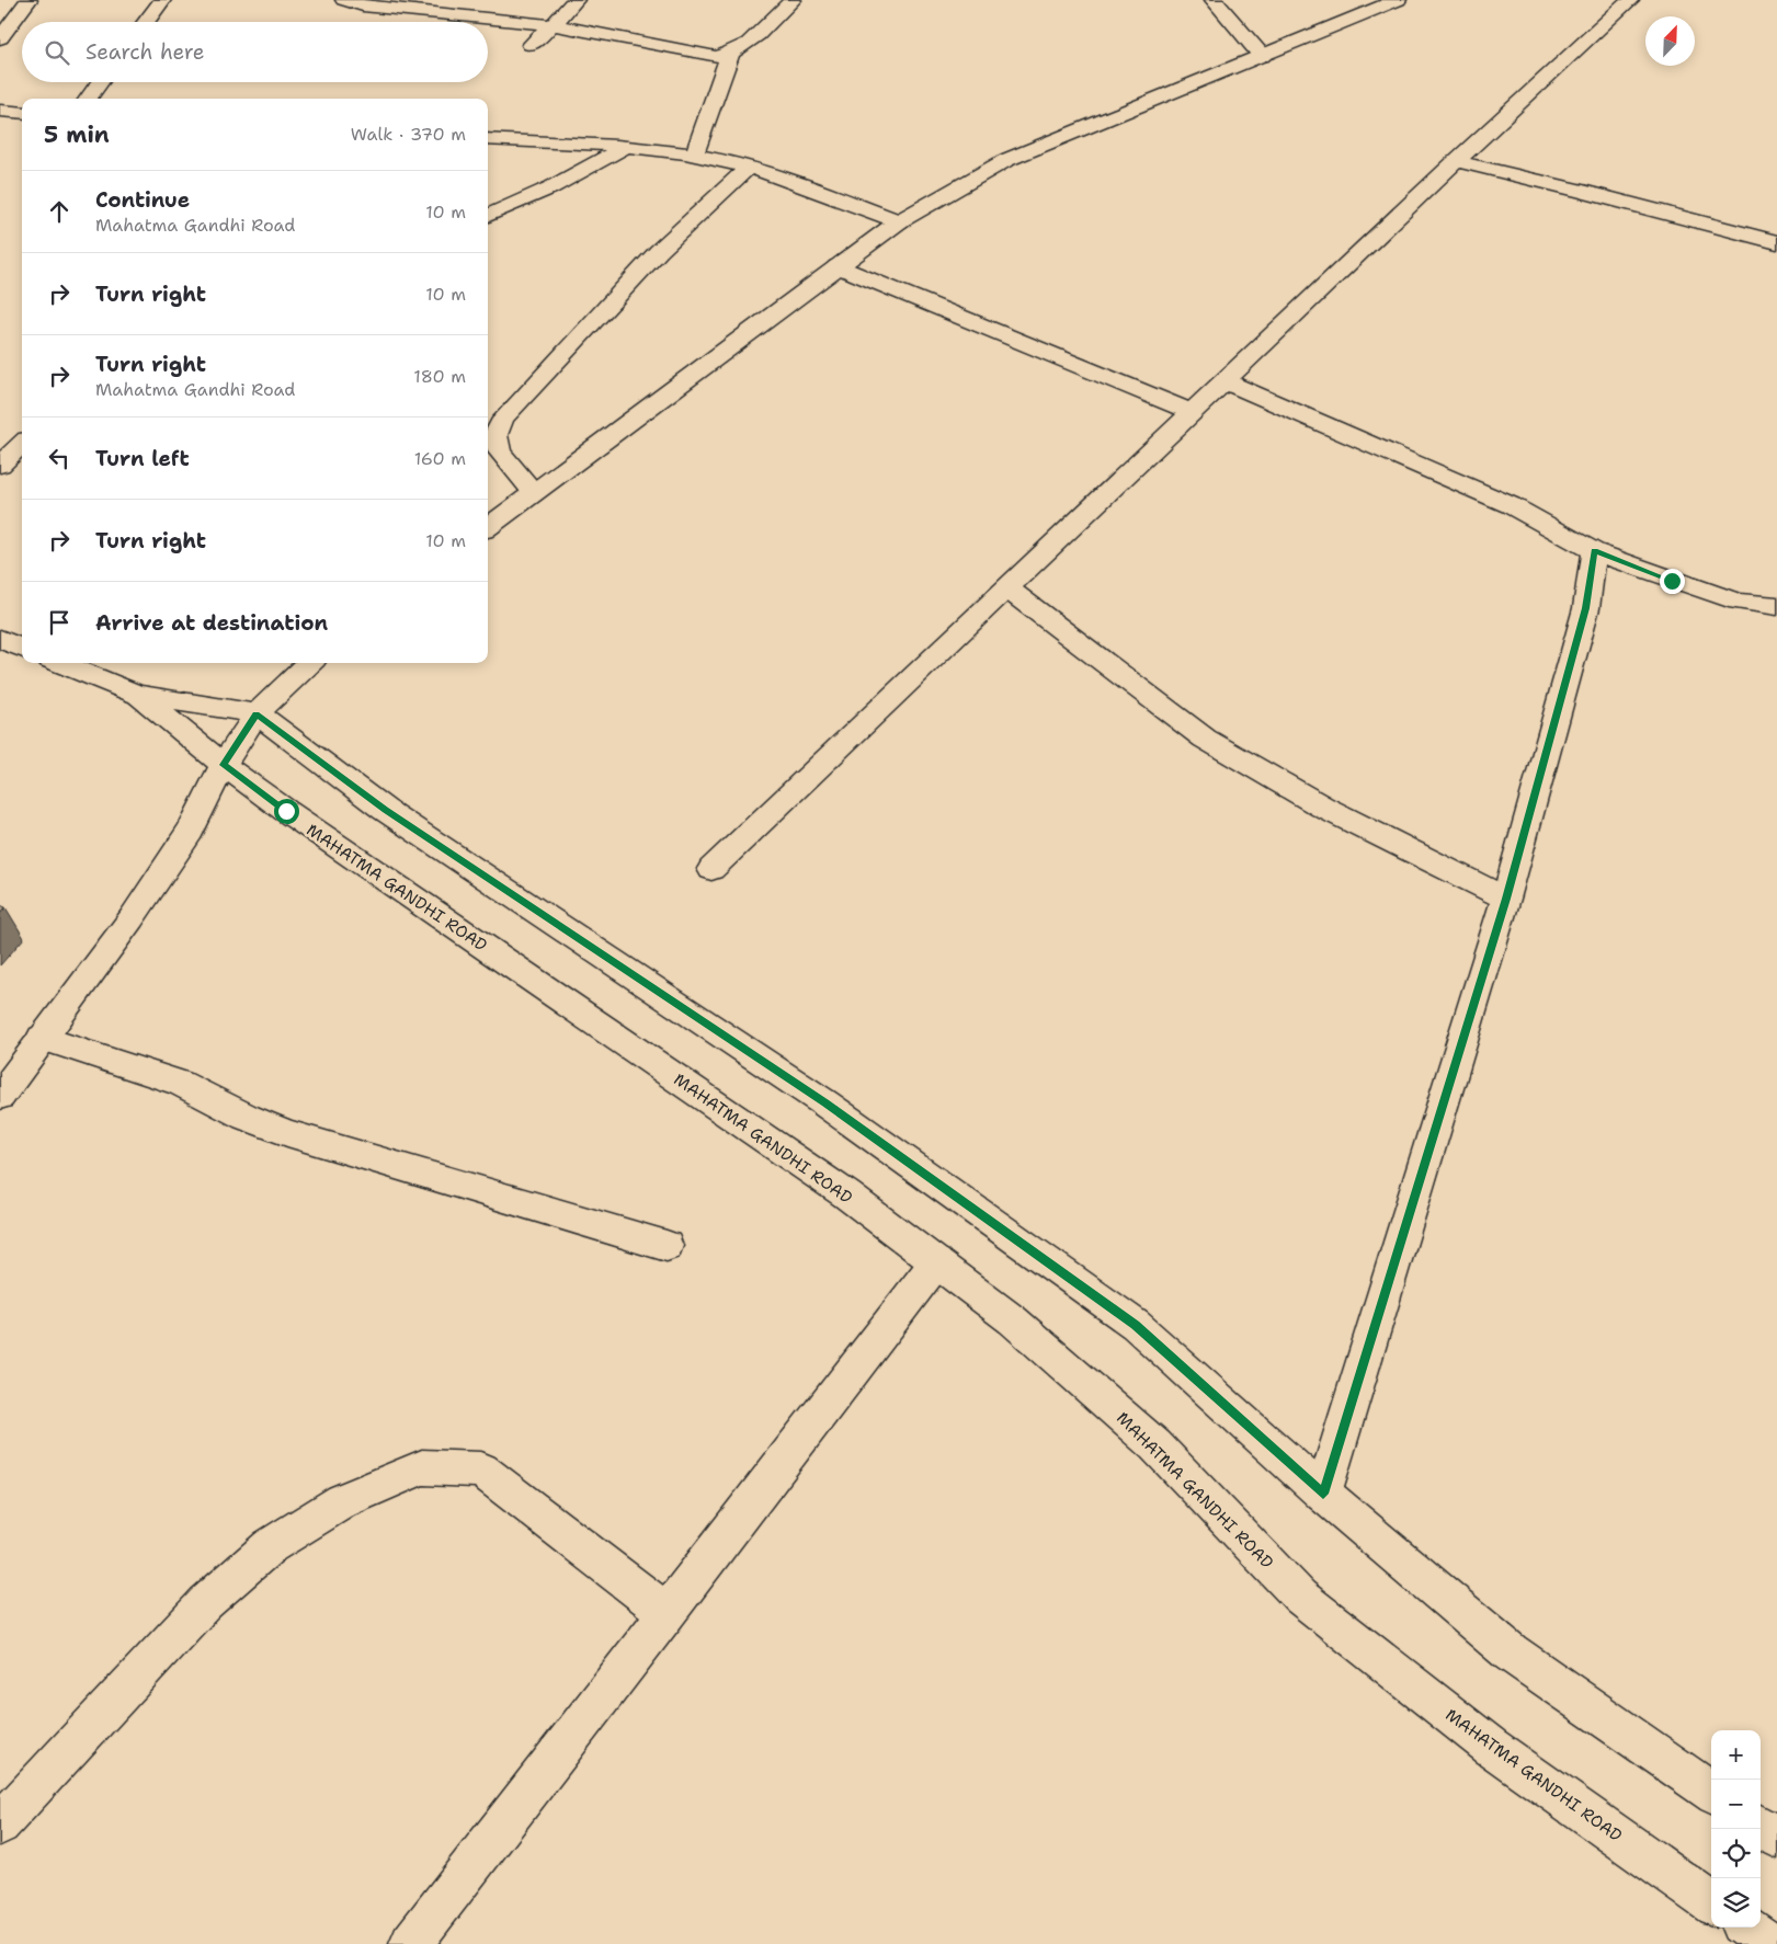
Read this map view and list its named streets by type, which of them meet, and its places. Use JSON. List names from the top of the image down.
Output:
{
  "streets": {
    "street": ["MAHATMA GANDHI ROAD"]
  },
  "north": "top right",
  "page": {
    "search": "Search here",
    "heading": ["5 min", "Walk · 370 m"],
    "list": [
      ["Continue", "Mahatma Gandhi Road", "10 m"],
      ["Turn right", "10 m"],
      ["Turn right", "Mahatma Gandhi Road", "180 m"],
      ["Turn left", "160 m"],
      ["Turn right", "10 m"],
      "Arrive at destination"
    ],
    "map_buttons": ["+", "−"]
  }
}
